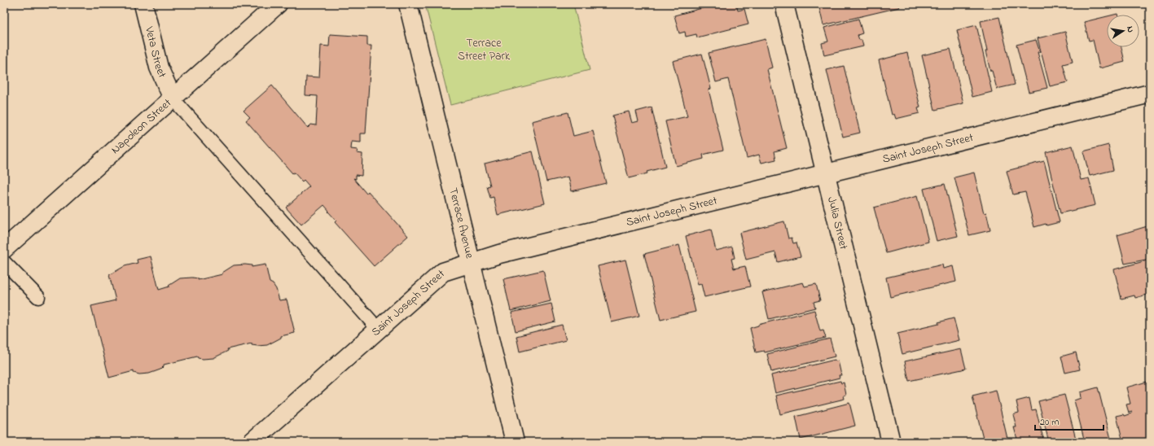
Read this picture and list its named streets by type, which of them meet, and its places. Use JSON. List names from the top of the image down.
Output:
{
  "streets": {
    "street": [
      "Veta Street",
      "Napoleon Street",
      "Saint Joseph Street",
      "Terrace Avenue",
      "Julia Street"
    ]
  },
  "crossings": [
    ["Veta Street", "Napoleon Street"],
    ["Saint Joseph Street", "Terrace Avenue"],
    ["Saint Joseph Street", "Julia Street"]
  ],
  "parks": ["Terrace Street Park"],
  "scale_bar": "20 m",
  "north": "right"
}
